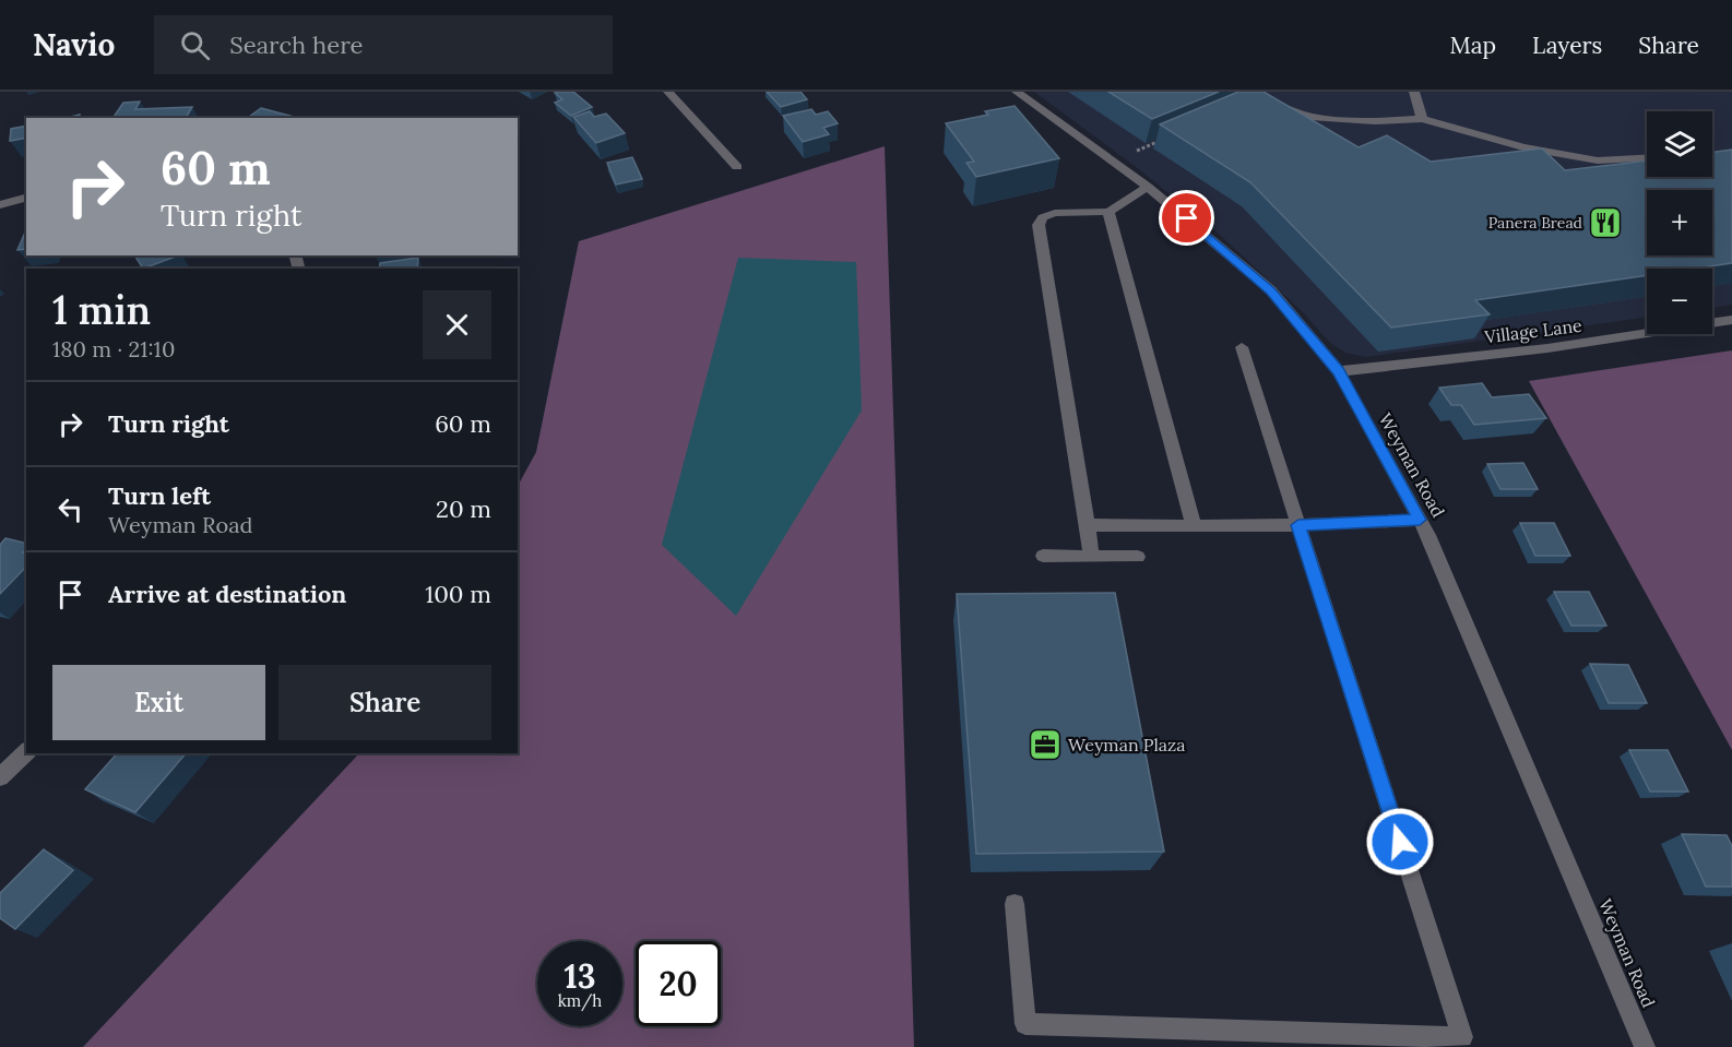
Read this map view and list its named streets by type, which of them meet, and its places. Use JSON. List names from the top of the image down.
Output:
{
  "streets": {
    "street": ["Village Lane", "Weyman Road"]
  },
  "crossings": [
    ["Village Lane", "Weyman Road"]
  ],
  "places": {
    "restaurant": ["Panera Bread"],
    "office": ["Weyman Plaza"]
  },
  "page": {
    "header": "Navio",
    "search": "Search here",
    "nav": ["Map", "Layers", "Share"],
    "map_buttons": ["+", "−"],
    "turn": ["60 m", "Turn right"],
    "heading": ["1 min", "180 m · 21:10"],
    "list": [
      {
        "name": "Turn right",
        "value": "60 m"
      },
      {
        "name": "Turn left",
        "note": "Weyman Road",
        "value": "20 m"
      },
      {
        "name": "Arrive at destination",
        "value": "100 m"
      }
    ],
    "buttons": ["Exit", "Share"],
    "speed": "13 km/h",
    "limit": "20"
  }
}
